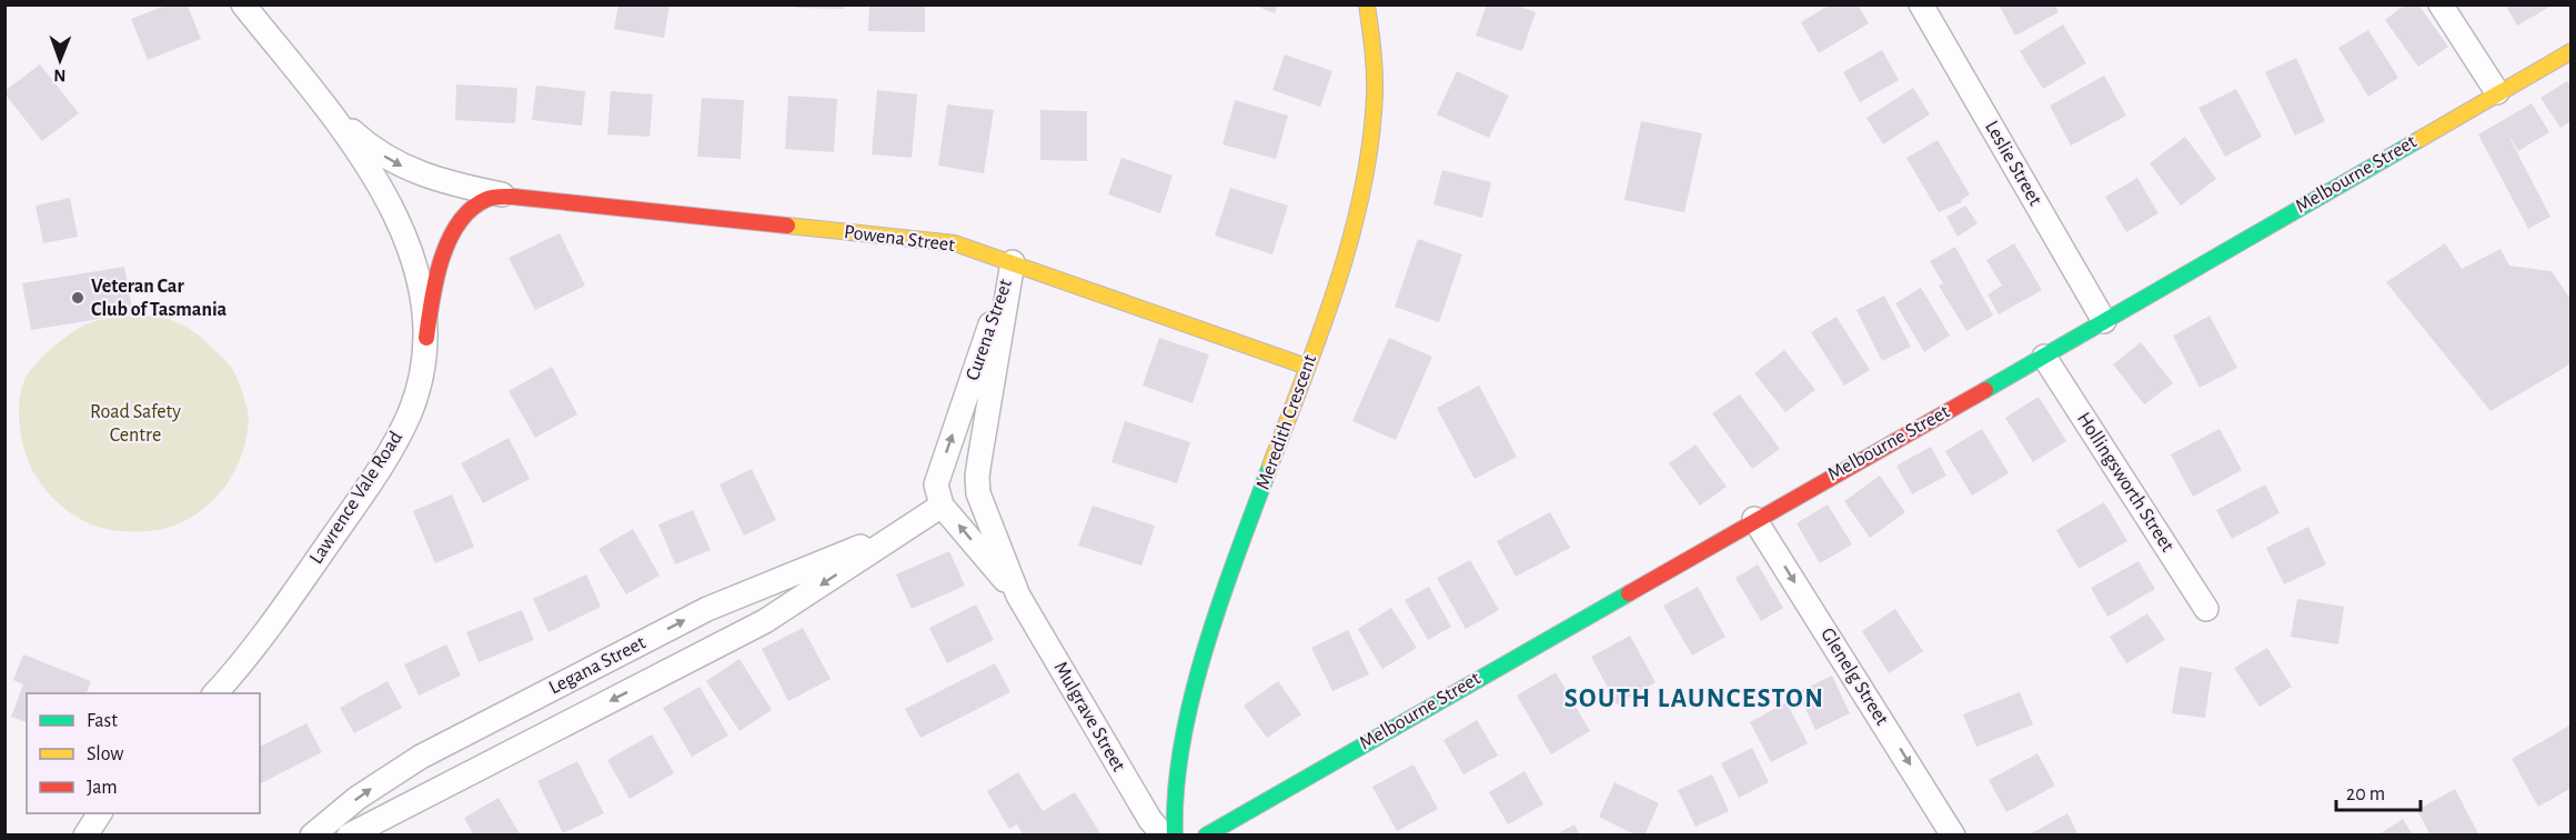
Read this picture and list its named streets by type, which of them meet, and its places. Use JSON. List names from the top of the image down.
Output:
{
  "streets": {
    "street": [
      "Leslie Street",
      "Melbourne Street",
      "Powena Street",
      "Curena Street",
      "Meredith Crescent",
      "Hollingsworth Street",
      "Lawrence Vale Road",
      "Legana Street",
      "Glenelg Street",
      "Mulgrave Street"
    ]
  },
  "crossings": [
    ["Leslie Street", "Melbourne Street"],
    ["Melbourne Street", "Hollingsworth Street"],
    ["Melbourne Street", "Glenelg Street"],
    ["Powena Street", "Curena Street"],
    ["Powena Street", "Meredith Crescent"],
    ["Powena Street", "Lawrence Vale Road"],
    ["Curena Street", "Legana Street"],
    ["Curena Street", "Mulgrave Street"],
    ["Legana Street", "Mulgrave Street"]
  ],
  "one_way": ["Glenelg Street"],
  "districts": ["SOUTH LAUNCESTON"],
  "parks": ["Road Safety Centre"],
  "places": ["Veteran Car Club of Tasmania"],
  "legend": ["Fast", "Slow", "Jam"],
  "scale_bar": "20 m",
  "north": "bottom"
}
